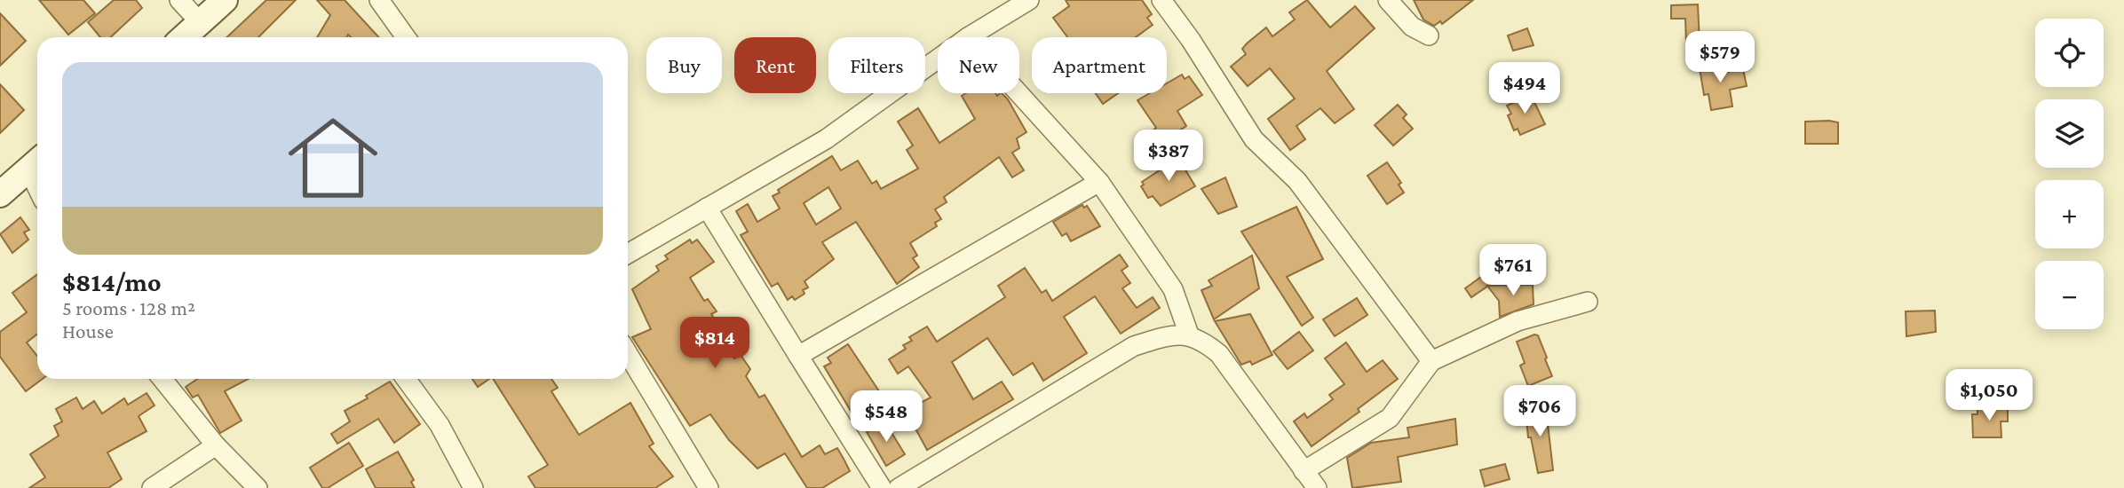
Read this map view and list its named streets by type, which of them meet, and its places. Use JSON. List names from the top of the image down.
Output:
{
  "page": {
    "map_buttons": ["+", "−"],
    "price": [
      "$579",
      "$494",
      "$387",
      "$761",
      "$814",
      "$1,050",
      "$706",
      "$548"
    ],
    "chip": [
      "Buy",
      "Rent",
      "Filters",
      "New",
      "Apartment"
    ],
    "list": [
      {
        "name": "$814/mo",
        "note": "5 rooms · 128 m² · House"
      }
    ]
  }
}
